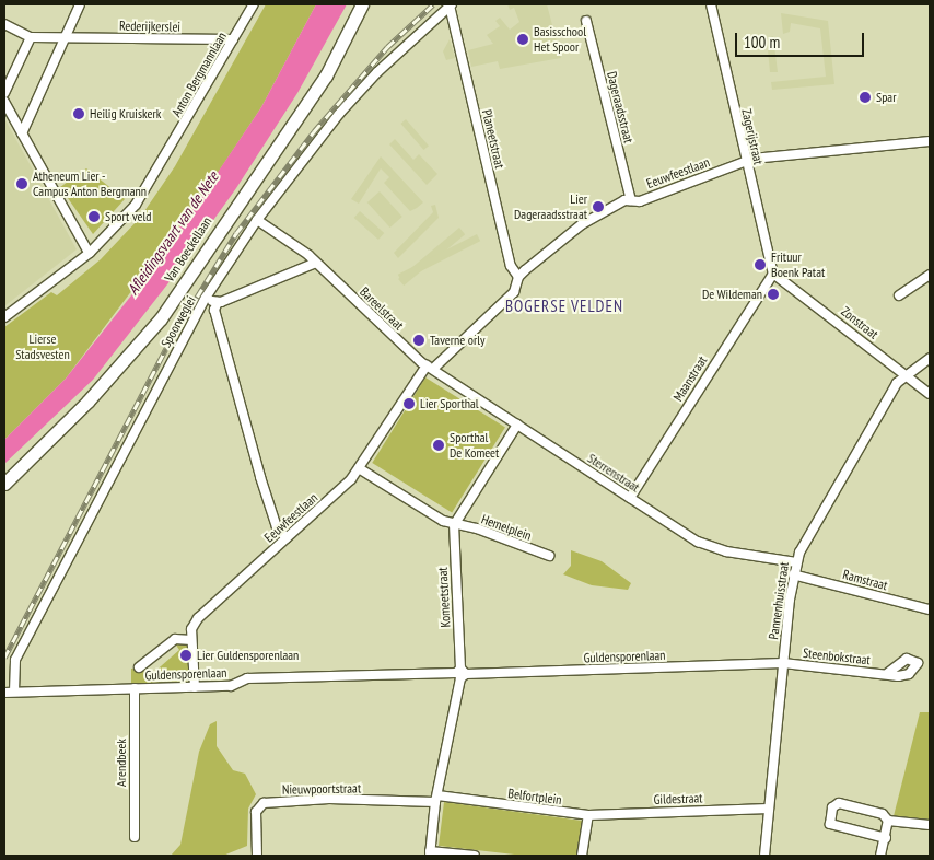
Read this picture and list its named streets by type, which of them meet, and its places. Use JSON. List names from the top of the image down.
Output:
{
  "streets": {
    "street": [
      "Rederijkerslei",
      "Anton Bergmannlaan",
      "Dageraadsstraat",
      "Zagerijstraat",
      "Planeetstraat",
      "Eeuwfeestlaan",
      "Van Boeckellaan",
      "Bareelstraat",
      "Spoorweglei",
      "Zonstraat",
      "Maanstraat",
      "Sterrenstraat",
      "Hemelplein",
      "Ramstraat",
      "Komeetstraat",
      "Pannenhuisstraat",
      "Guldensporenlaan",
      "Steenbokstraat",
      "Arendbeek",
      "Nieuwpoortstraat",
      "Belfortplein",
      "Gildestraat"
    ]
  },
  "crossings": [
    ["Rederijkerslei", "Anton Bergmannlaan"],
    ["Dageraadsstraat", "Eeuwfeestlaan"],
    ["Zagerijstraat", "Eeuwfeestlaan"],
    ["Zagerijstraat", "Zonstraat"],
    ["Zagerijstraat", "Maanstraat"],
    ["Planeetstraat", "Eeuwfeestlaan"],
    ["Planeetstraat", "Spoorweglei"],
    ["Eeuwfeestlaan", "Bareelstraat"],
    ["Eeuwfeestlaan", "Sterrenstraat"],
    ["Eeuwfeestlaan", "Guldensporenlaan"],
    ["Bareelstraat", "Spoorweglei"],
    ["Bareelstraat", "Sterrenstraat"],
    ["Spoorweglei", "Guldensporenlaan"],
    ["Zonstraat", "Maanstraat"],
    ["Zonstraat", "Pannenhuisstraat"],
    ["Maanstraat", "Sterrenstraat"],
    ["Sterrenstraat", "Pannenhuisstraat"],
    ["Hemelplein", "Komeetstraat"],
    ["Ramstraat", "Pannenhuisstraat"],
    ["Komeetstraat", "Guldensporenlaan"],
    ["Komeetstraat", "Nieuwpoortstraat"],
    ["Komeetstraat", "Belfortplein"],
    ["Pannenhuisstraat", "Guldensporenlaan"],
    ["Pannenhuisstraat", "Steenbokstraat"],
    ["Pannenhuisstraat", "Gildestraat"],
    ["Guldensporenlaan", "Steenbokstraat"],
    ["Guldensporenlaan", "Arendbeek"],
    ["Nieuwpoortstraat", "Belfortplein"],
    ["Belfortplein", "Gildestraat"]
  ],
  "districts": ["BOGERSE VELDEN"],
  "water": ["Afleidingsvaart van de Nete"],
  "parks": ["Lierse Stadsvesten"],
  "places": [
    "Basisschool Het Spoor",
    "Spar",
    "Heilig Kruiskerk",
    "Atheneum Lier - Campus Anton Bergmann",
    "Lier Dageraadsstraat",
    "Sport veld",
    "Frituur Boenk Patat",
    "De Wildeman",
    "Taverne orly",
    "Lier Sporthal",
    "Sporthal De Komeet",
    "Lier Guldensporenlaan"
  ],
  "scale_bar": "100 m"
}
